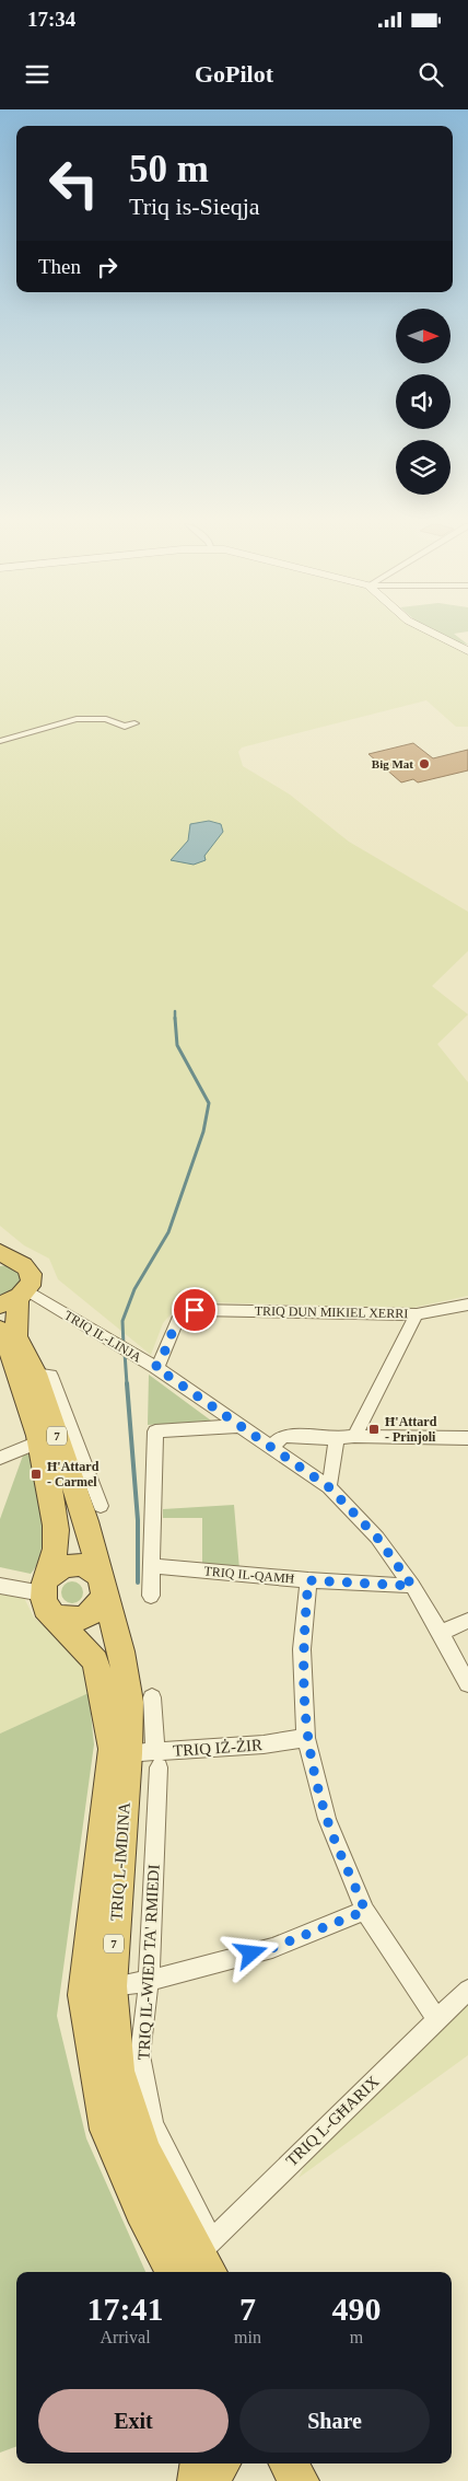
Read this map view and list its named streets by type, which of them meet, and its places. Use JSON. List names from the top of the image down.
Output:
{
  "streets": {
    "highway": ["7", "TRIQ L-IMDINA"],
    "street": [
      "TRIQ DUN MIKIEL XERRI",
      "TRIQ IL-LINJA",
      "TRIQ IL-QAMĦ",
      "TRIQ IŻ-ŻIR",
      "TRIQ IL-WIED TA' RMIEDI",
      "TRIQ L-GĦARIX"
    ]
  },
  "crossings": [
    ["TRIQ DUN MIKIEL XERRI", "TRIQ IL-LINJA"],
    ["TRIQ IL-LINJA", "TRIQ IL-QAMĦ"],
    ["TRIQ IL-LINJA", "TRIQ L-IMDINA"],
    ["7", "TRIQ L-IMDINA"],
    ["TRIQ IŻ-ŻIR", "TRIQ L-IMDINA"],
    ["TRIQ IŻ-ŻIR", "TRIQ IL-WIED TA' RMIEDI"],
    ["TRIQ L-IMDINA", "TRIQ IL-WIED TA' RMIEDI"],
    ["TRIQ L-IMDINA", "TRIQ L-GĦARIX"],
    ["TRIQ IL-WIED TA' RMIEDI", "TRIQ L-GĦARIX"]
  ],
  "places": {
    "other": ["Big Mat"],
    "transit": ["Ħ'Attard - Prinjoli", "Ħ'Attard - Carmel"]
  },
  "north": "right",
  "page": {
    "status": "17:34",
    "header": "GoPilot",
    "turn": ["50 m", "Triq is-Sieqja"],
    "then": "Then",
    "eta": [
      "17:41",
      "Arrival",
      "7",
      "min",
      "490",
      "m"
    ],
    "buttons": ["Exit", "Share"]
  }
}
